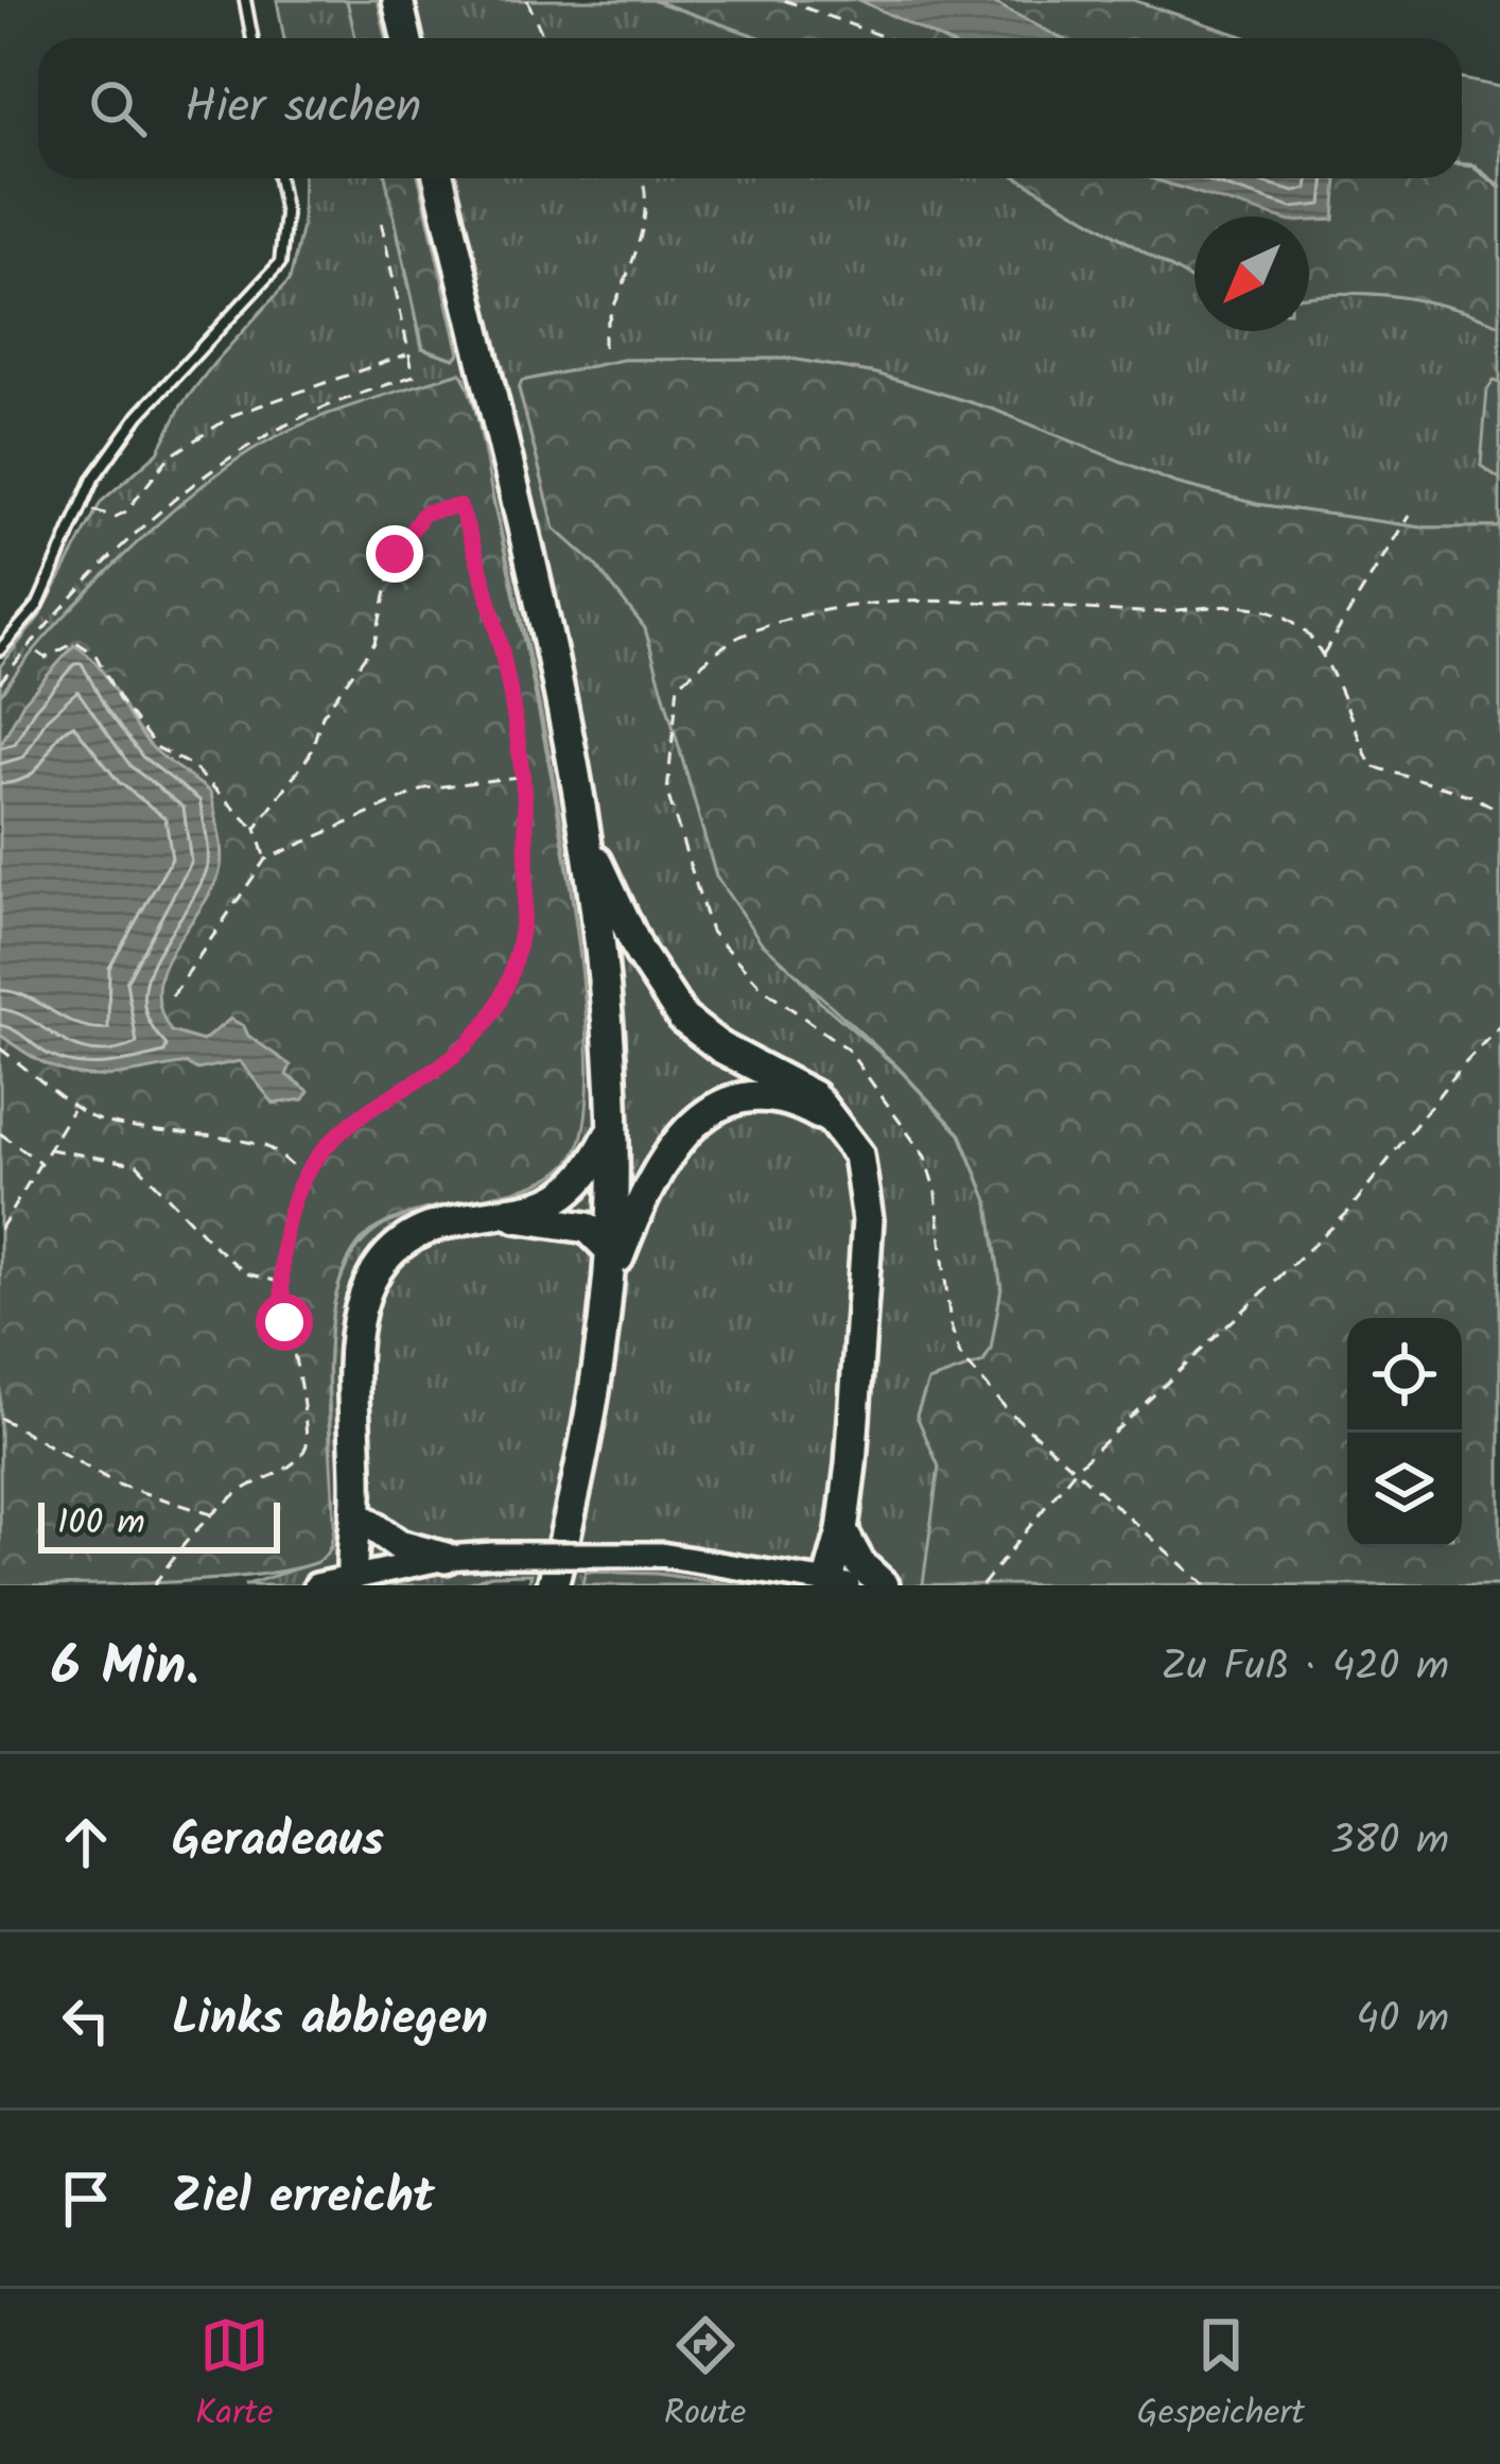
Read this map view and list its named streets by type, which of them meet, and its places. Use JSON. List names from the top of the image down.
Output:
{
  "scale_bar": "100 m",
  "north": "bottom left",
  "page": {
    "search": "Hier suchen",
    "scale": "100 m",
    "heading": ["6 Min.", "Zu Fuß · 420 m"],
    "list": [
      ["Geradeaus", "380 m"],
      ["Links abbiegen", "40 m"],
      "Ziel erreicht"
    ],
    "nav": ["Karte", "Route", "Gespeichert"]
  }
}
